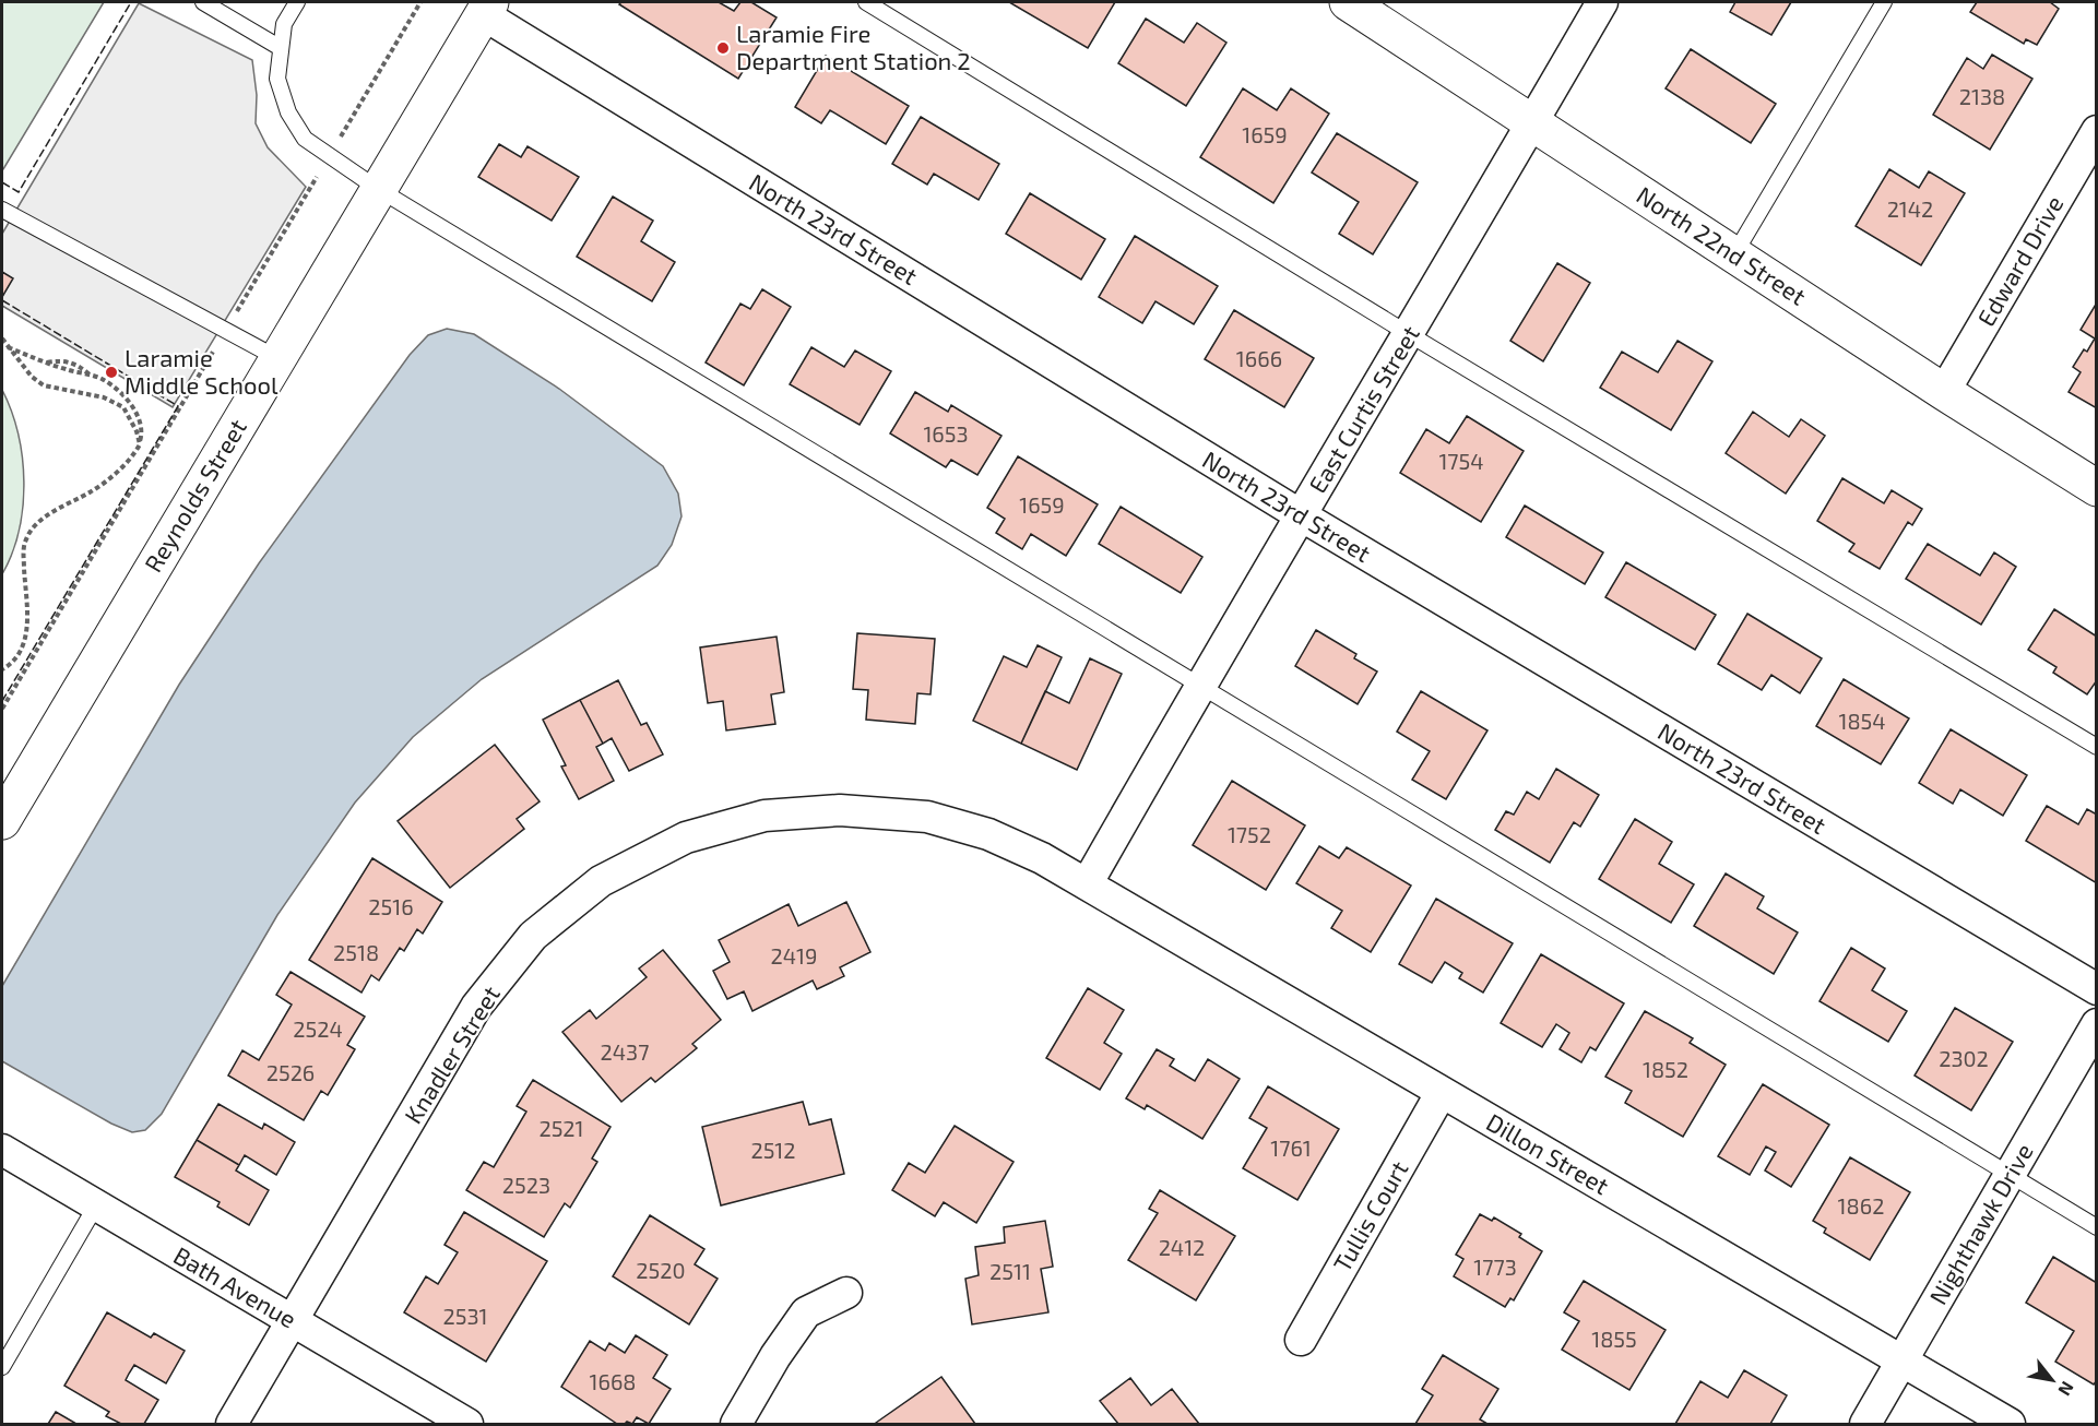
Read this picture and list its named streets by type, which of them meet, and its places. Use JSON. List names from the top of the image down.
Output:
{
  "streets": {
    "main road": ["North 22nd Street", "Reynolds Street"],
    "street": [
      "North 23rd Street",
      "Edward Drive",
      "East Curtis Street",
      "Knadler Street",
      "Dillon Street",
      "Tullis Court",
      "Nighthawk Drive",
      "Bath Avenue"
    ]
  },
  "crossings": [
    ["North 23rd Street", "East Curtis Street"],
    ["North 23rd Street", "Reynolds Street"],
    ["North 22nd Street", "Edward Drive"],
    ["North 22nd Street", "East Curtis Street"],
    ["East Curtis Street", "Knadler Street"],
    ["East Curtis Street", "Dillon Street"],
    ["Knadler Street", "Dillon Street"],
    ["Knadler Street", "Bath Avenue"],
    ["Dillon Street", "Tullis Court"],
    ["Dillon Street", "Nighthawk Drive"]
  ],
  "places": ["Laramie Fire Department Station 2", "Laramie Middle School"],
  "house_numbers": [
    "2138",
    "1659",
    "2142",
    "1666",
    "1653",
    "1754",
    "1659",
    "1854",
    "1752",
    "2516",
    "2518",
    "2419",
    "2524",
    "2437",
    "2302",
    "1852",
    "2526",
    "2521",
    "1761",
    "2512",
    "2523",
    "1862",
    "2412",
    "1773",
    "2520",
    "2511",
    "2531",
    "1855",
    "1668"
  ],
  "north": "bottom right"
}
